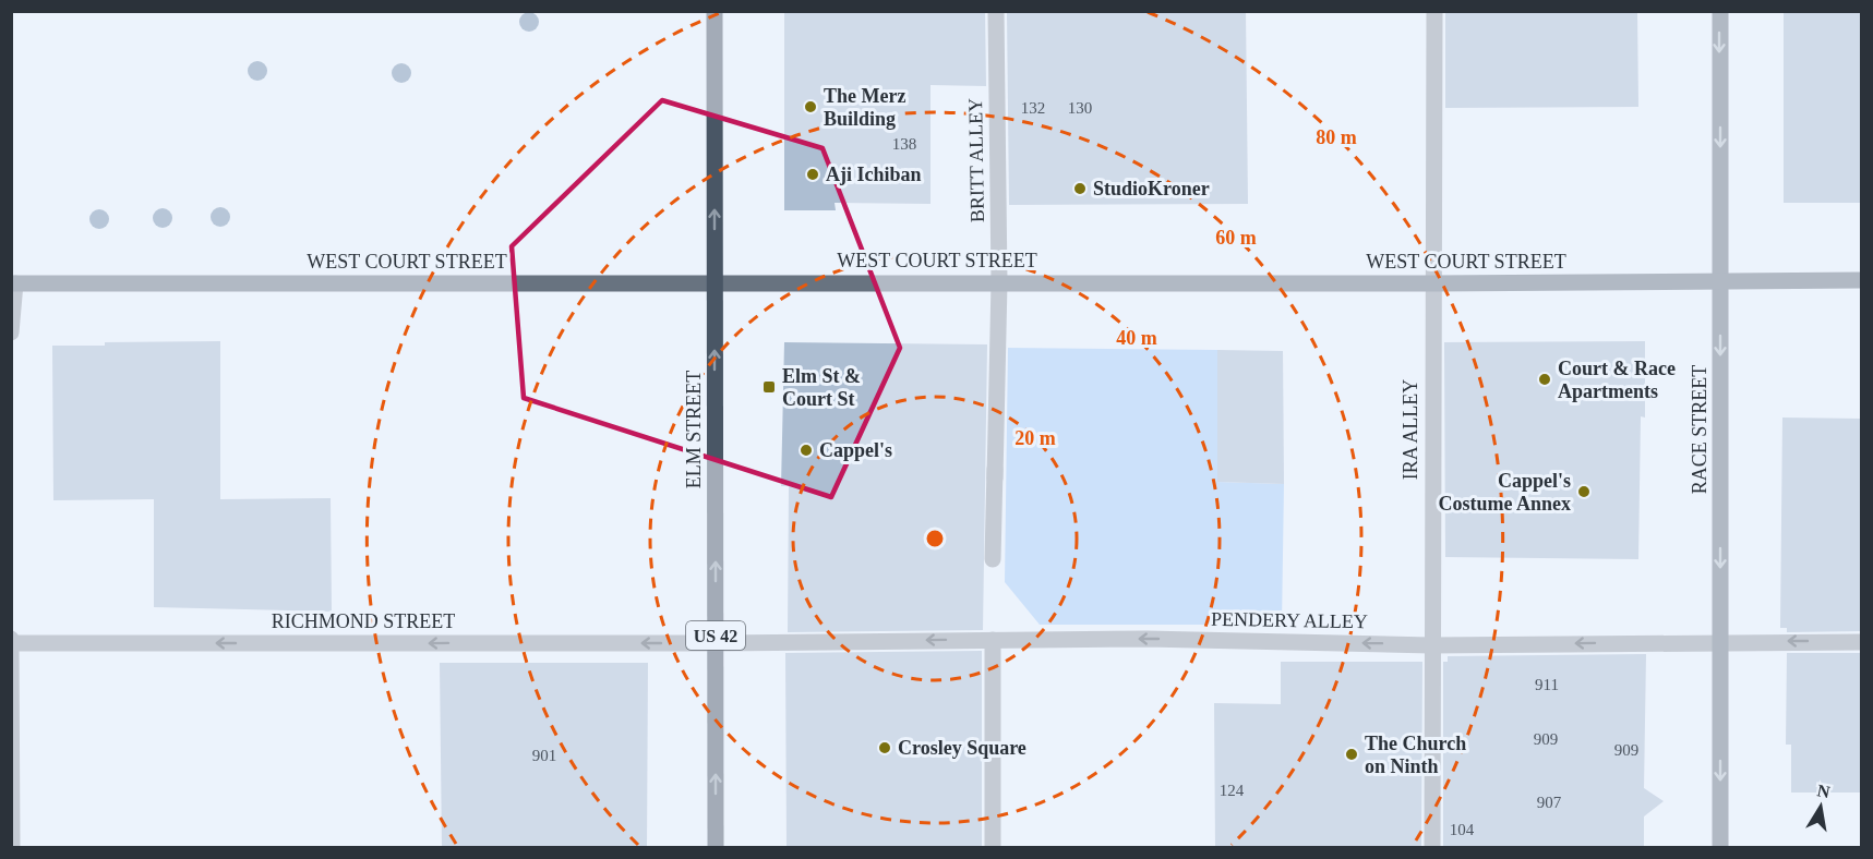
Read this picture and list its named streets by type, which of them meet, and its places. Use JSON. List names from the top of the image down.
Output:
{
  "streets": {
    "main road": ["ELM STREET", "US 42"],
    "street": ["WEST COURT STREET", "RACE STREET"],
    "lane": [
      "BRITT ALLEY",
      "IRA ALLEY",
      "PENDERY ALLEY",
      "RICHMOND STREET"
    ]
  },
  "crossings": [
    ["BRITT ALLEY", "WEST COURT STREET"],
    ["WEST COURT STREET", "ELM STREET"],
    ["WEST COURT STREET", "IRA ALLEY"],
    ["WEST COURT STREET", "RACE STREET"],
    ["ELM STREET", "PENDERY ALLEY"],
    ["ELM STREET", "RICHMOND STREET"],
    ["IRA ALLEY", "PENDERY ALLEY"],
    ["RACE STREET", "PENDERY ALLEY"],
    ["PENDERY ALLEY", "RICHMOND STREET"]
  ],
  "one_way": [
    "ELM STREET",
    "RACE STREET",
    "PENDERY ALLEY",
    "RICHMOND STREET"
  ],
  "places": {
    "other": [
      "The Merz Building",
      "Aji Ichiban",
      "StudioKroner",
      "Court & Race Apartments",
      "Cappel's",
      "Cappel's Costume Annex",
      "Crosley Square",
      "The Church on Ninth"
    ],
    "transit": ["Elm St & Court St"]
  },
  "house_numbers": [
    "132",
    "130",
    "138",
    "911",
    "909",
    "909",
    "901",
    "124",
    "907",
    "104"
  ],
  "north": "top",
  "rings": [
    "80 m",
    "60 m",
    "40 m",
    "20 m"
  ]
}
